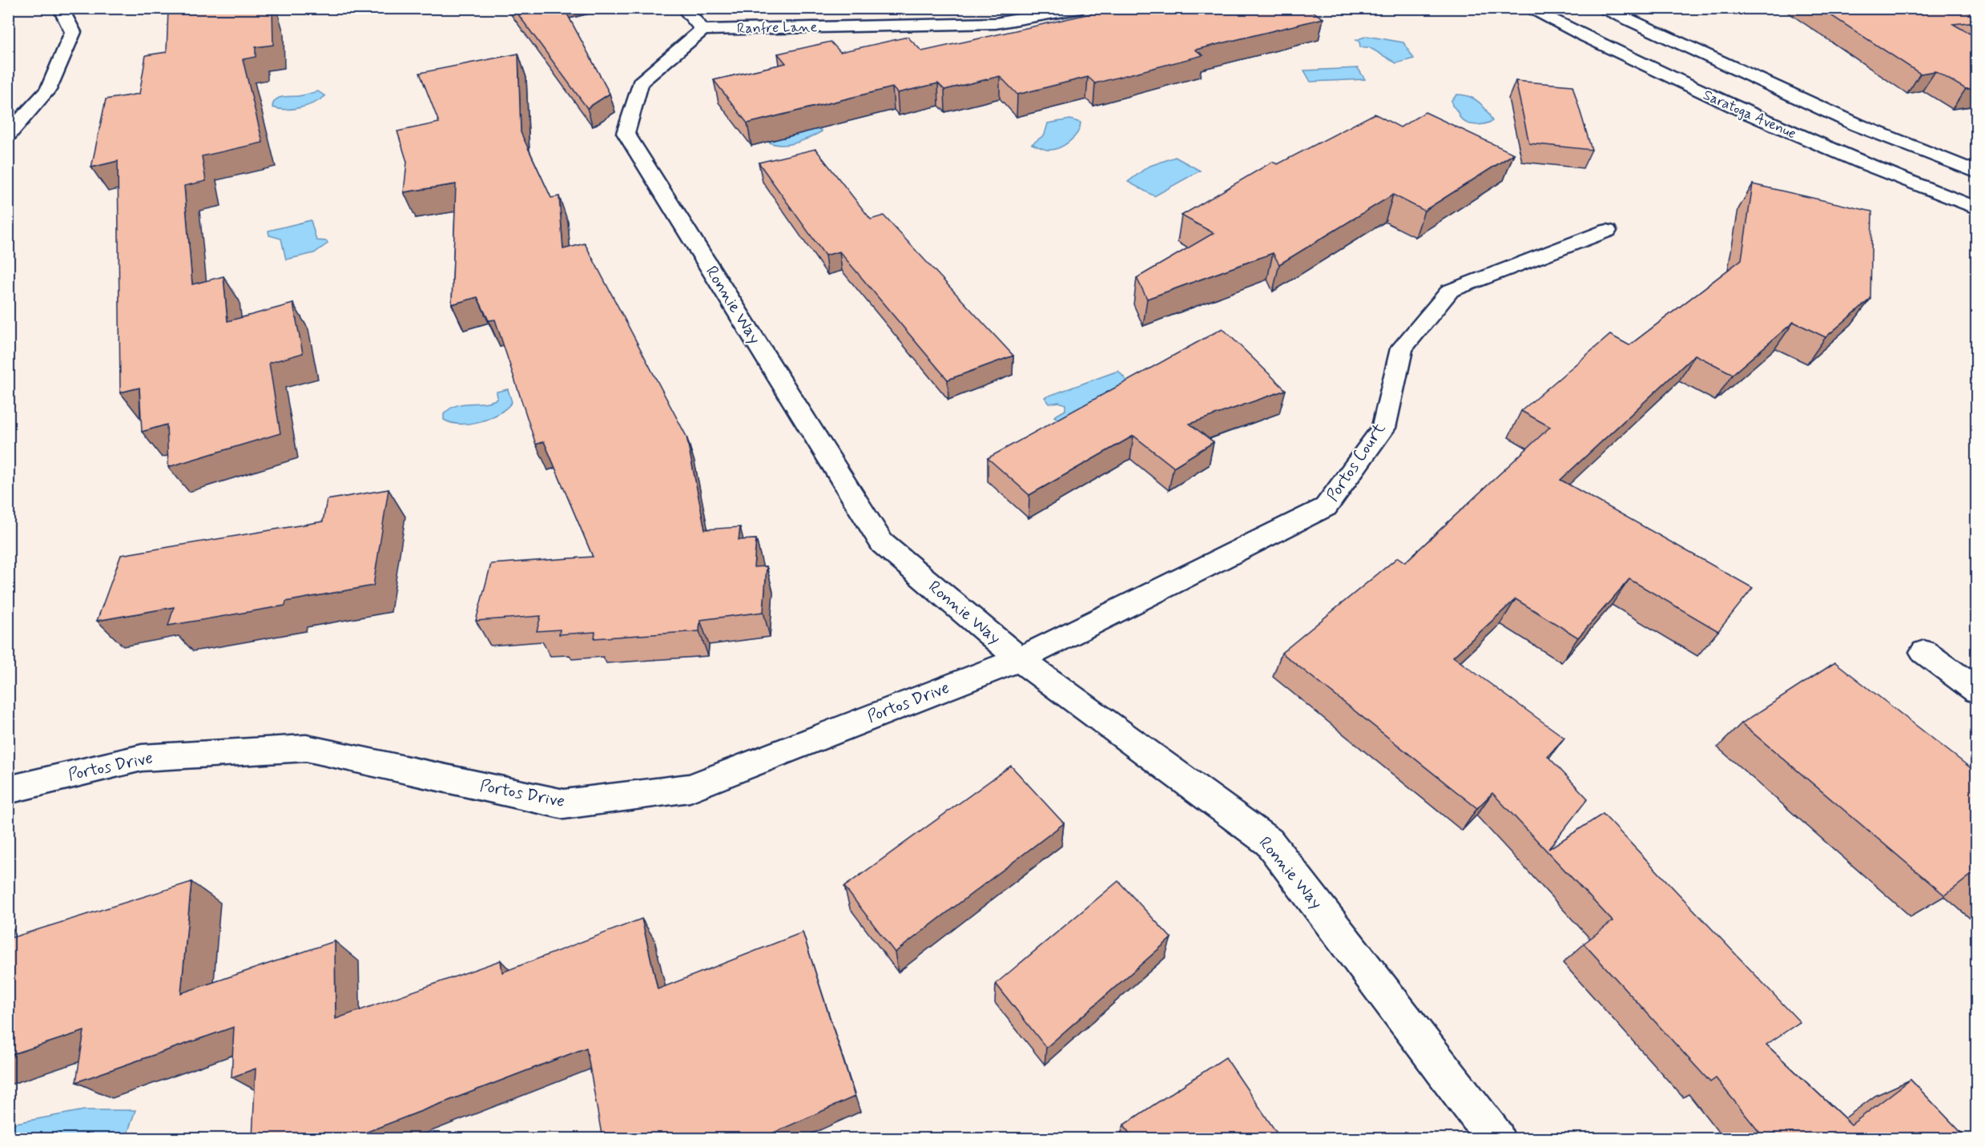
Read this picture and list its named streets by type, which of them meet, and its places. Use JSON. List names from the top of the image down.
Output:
{
  "streets": {
    "street": [
      "Ranfre Lane",
      "Saratoga Avenue",
      "Ronnie Way",
      "Portos Court",
      "Portos Drive"
    ]
  },
  "crossings": [
    ["Ranfre Lane", "Ronnie Way"],
    ["Ronnie Way", "Portos Court"],
    ["Ronnie Way", "Portos Drive"],
    ["Portos Court", "Portos Drive"]
  ]
}
